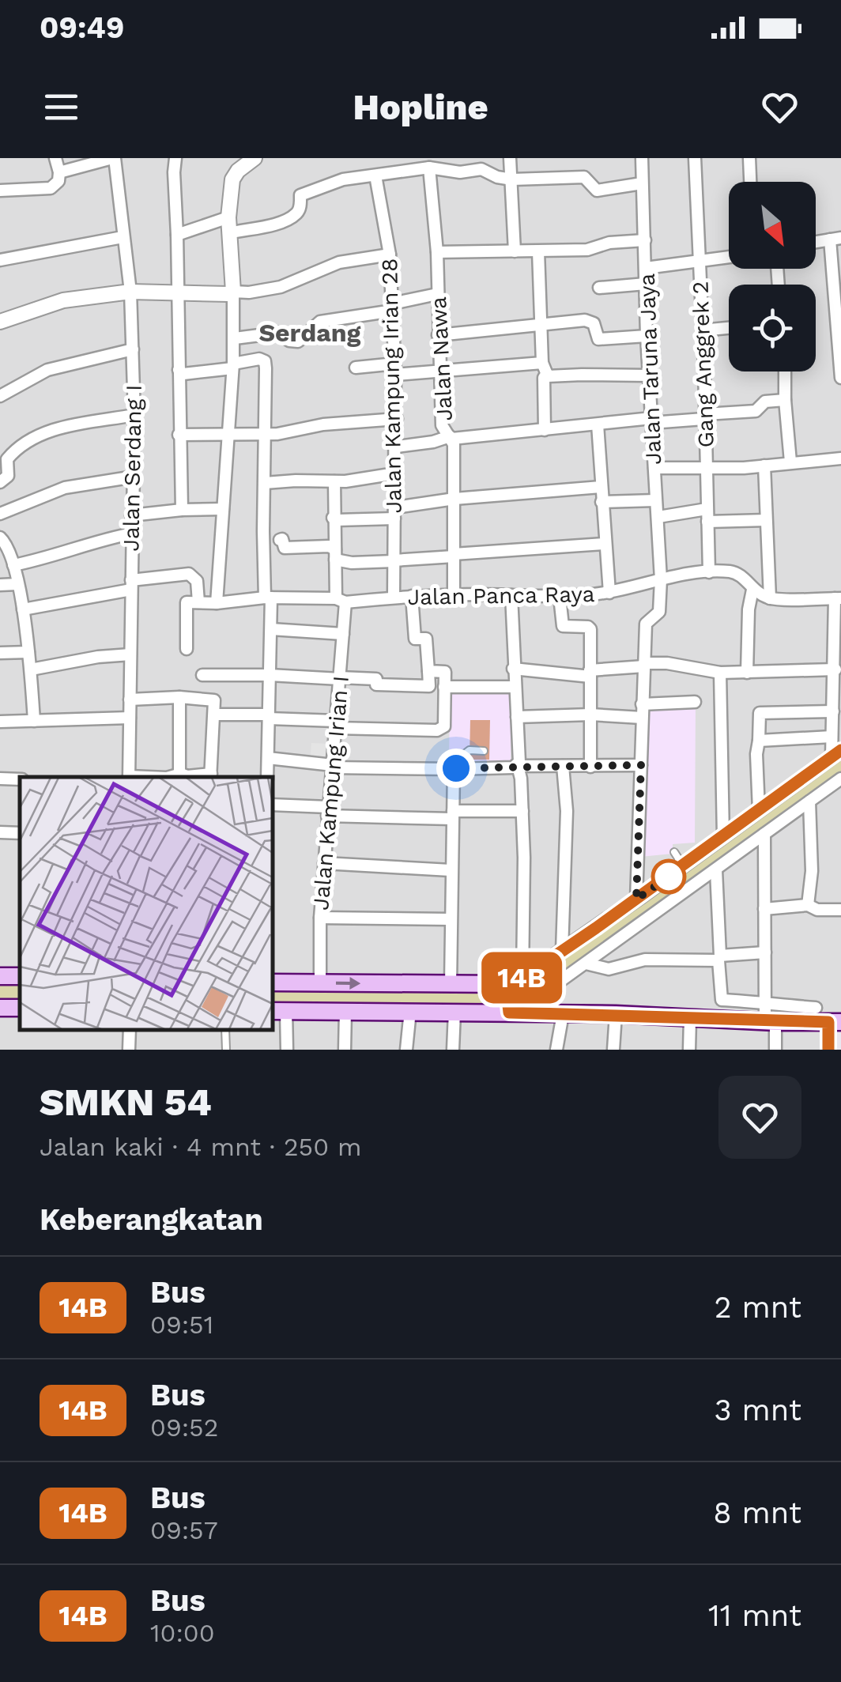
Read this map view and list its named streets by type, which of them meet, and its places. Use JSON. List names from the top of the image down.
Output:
{
  "streets": {
    "street": [
      "Jalan Nawa",
      "Gang Anggrek 2",
      "Jalan Taruna Jaya",
      "Jalan Kampung Irian 28",
      "Jalan Serdang I",
      "Jalan Panca Raya",
      "Jalan Kampung Irian I"
    ]
  },
  "crossings": [
    ["Jalan Nawa", "Jalan Panca Raya"],
    ["Gang Anggrek 2", "Jalan Panca Raya"],
    ["Jalan Taruna Jaya", "Jalan Panca Raya"],
    ["Jalan Kampung Irian 28", "Jalan Panca Raya"],
    ["Jalan Panca Raya", "Jalan Kampung Irian I"]
  ],
  "districts": ["Serdang"],
  "lines": ["bus line 14B"],
  "north": "bottom right",
  "page": {
    "status": "09:49",
    "header": "Hopline",
    "on_map": "14B",
    "heading": [
      ["SMKN 54", "Jalan kaki · 4 mnt · 250 m"],
      "Keberangkatan"
    ],
    "list": [
      {
        "mark": "14B",
        "name": "Bus",
        "note": "09:51",
        "value": "2 mnt"
      },
      {
        "mark": "14B",
        "name": "Bus",
        "note": "09:52",
        "value": "3 mnt"
      },
      {
        "mark": "14B",
        "name": "Bus",
        "note": "09:57",
        "value": "8 mnt"
      },
      {
        "mark": "14B",
        "name": "Bus",
        "note": "10:00",
        "value": "11 mnt"
      }
    ]
  }
}
